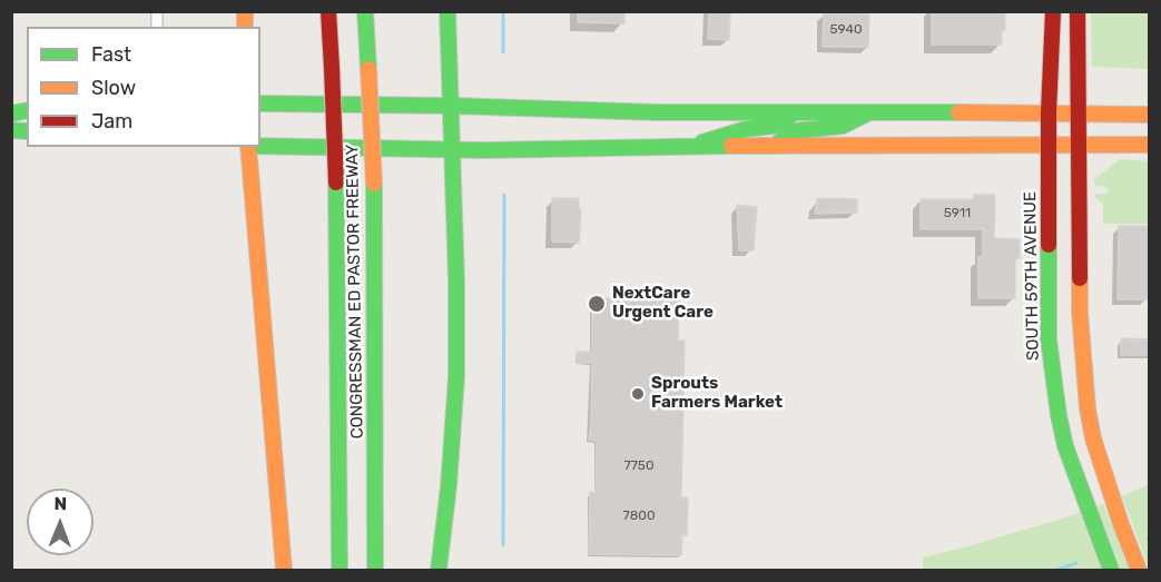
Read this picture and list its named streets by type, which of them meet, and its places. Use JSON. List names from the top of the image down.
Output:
{
  "streets": {
    "main road": ["SOUTH 59TH AVENUE", "CONGRESSMAN ED PASTOR FREEWAY"]
  },
  "places": ["NextCare Urgent Care", "Sprouts Farmers Market"],
  "house_numbers": [
    "5940",
    "5911",
    "7750",
    "7800"
  ],
  "legend": ["Fast", "Slow", "Jam"],
  "north": "top"
}
